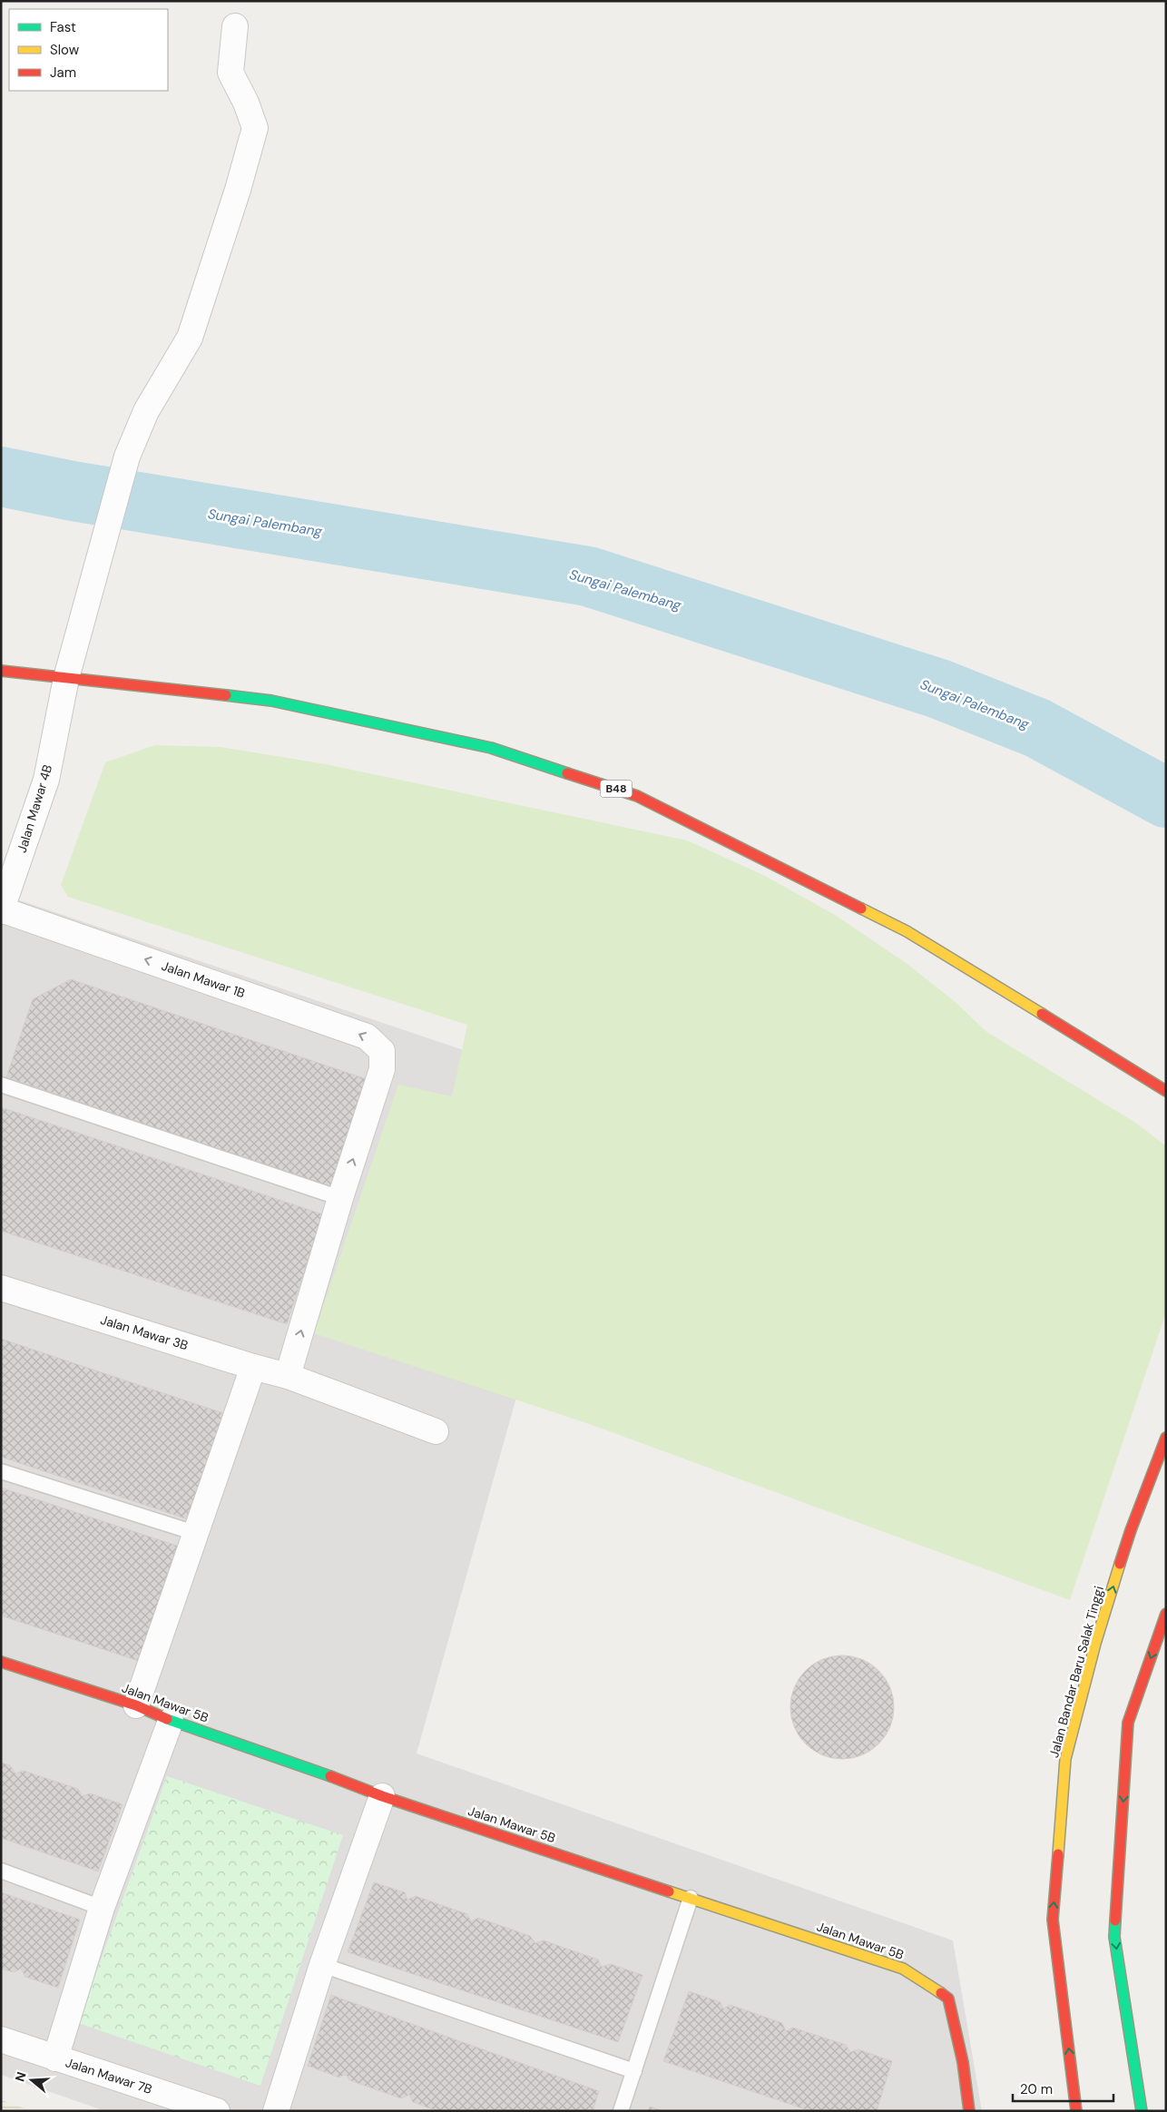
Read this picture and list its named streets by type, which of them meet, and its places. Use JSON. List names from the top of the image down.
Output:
{
  "streets": {
    "main road": ["B48", "Jalan Bandar Baru Salak Tinggi", "Jalan Mawar 5B"],
    "street": [
      "Jalan Mawar 4B",
      "Jalan Mawar 1B",
      "Jalan Mawar 3B",
      "Jalan Mawar 7B"
    ]
  },
  "crossings": [
    ["B48", "Jalan Mawar 4B"],
    ["Jalan Mawar 4B", "Jalan Mawar 1B"]
  ],
  "water": ["Sungai Palembang"],
  "legend": ["Fast", "Slow", "Jam"],
  "scale_bar": "20 m",
  "north": "left"
}
